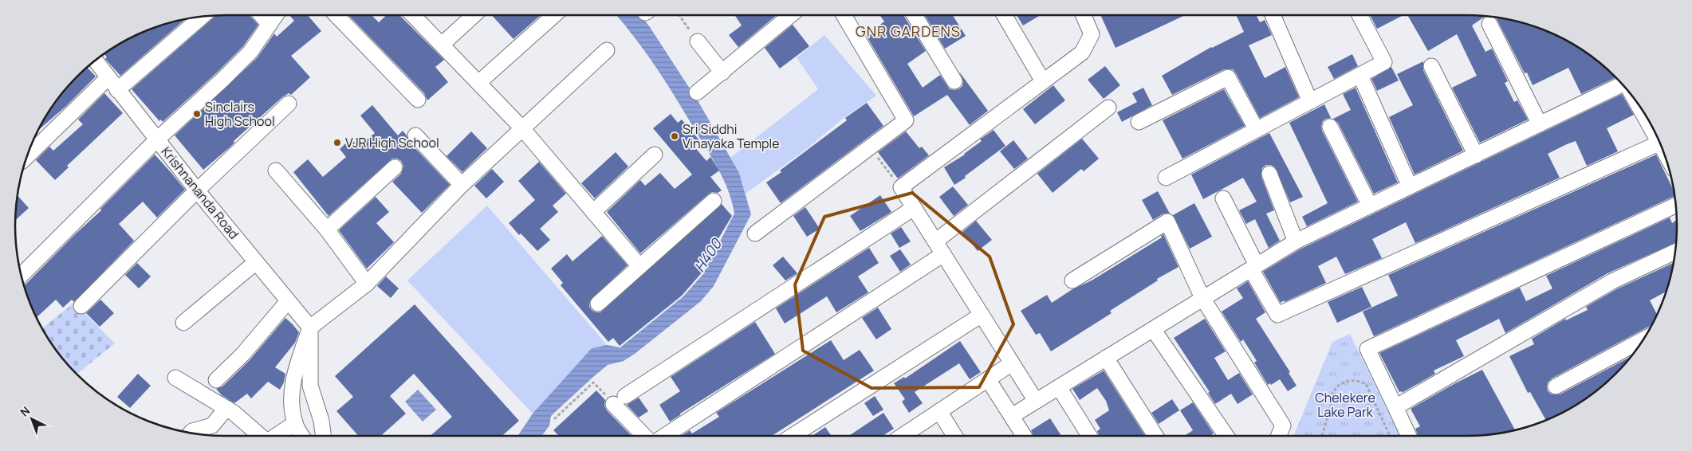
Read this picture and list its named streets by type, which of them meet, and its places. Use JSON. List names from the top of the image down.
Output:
{
  "streets": {
    "street": ["Krishnananda Road"]
  },
  "districts": ["GNR GARDENS"],
  "water": ["H400"],
  "parks": ["Chelekere Lake Park"],
  "places": ["Sinclairs High School", "Sri Siddhi Vinayaka Temple", "VJR High School"],
  "north": "top left"
}
